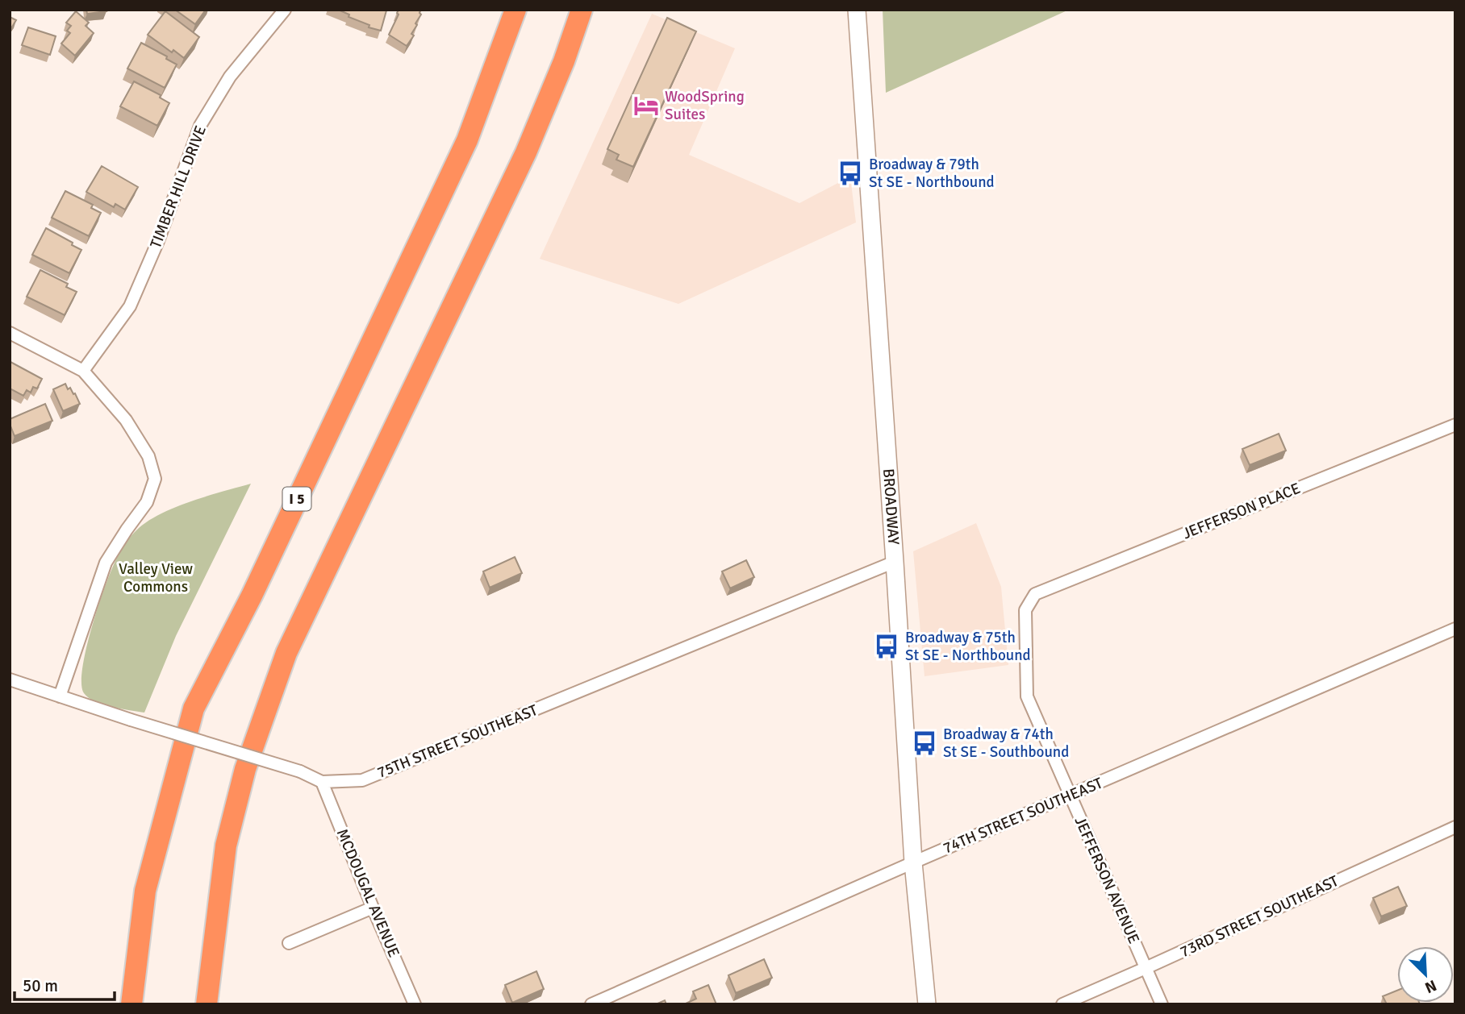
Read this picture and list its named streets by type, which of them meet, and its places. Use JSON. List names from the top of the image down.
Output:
{
  "streets": {
    "highway": ["I 5"],
    "street": [
      "TIMBER HILL DRIVE",
      "BROADWAY",
      "JEFFERSON PLACE",
      "75TH STREET SOUTHEAST",
      "74TH STREET SOUTHEAST",
      "JEFFERSON AVENUE",
      "MCDOUGAL AVENUE",
      "73RD STREET SOUTHEAST"
    ]
  },
  "crossings": [
    ["BROADWAY", "75TH STREET SOUTHEAST"],
    ["BROADWAY", "74TH STREET SOUTHEAST"],
    ["JEFFERSON PLACE", "JEFFERSON AVENUE"],
    ["75TH STREET SOUTHEAST", "MCDOUGAL AVENUE"],
    ["74TH STREET SOUTHEAST", "JEFFERSON AVENUE"],
    ["JEFFERSON AVENUE", "73RD STREET SOUTHEAST"]
  ],
  "parks": ["Valley View Commons"],
  "places": {
    "hotel": ["WoodSpring Suites"],
    "bus stop": ["Broadway & 79th St SE - Northbound", "Broadway & 75th St SE - Northbound", "Broadway & 74th St SE - Southbound"]
  },
  "scale_bar": "50 m",
  "north": "bottom right"
}
